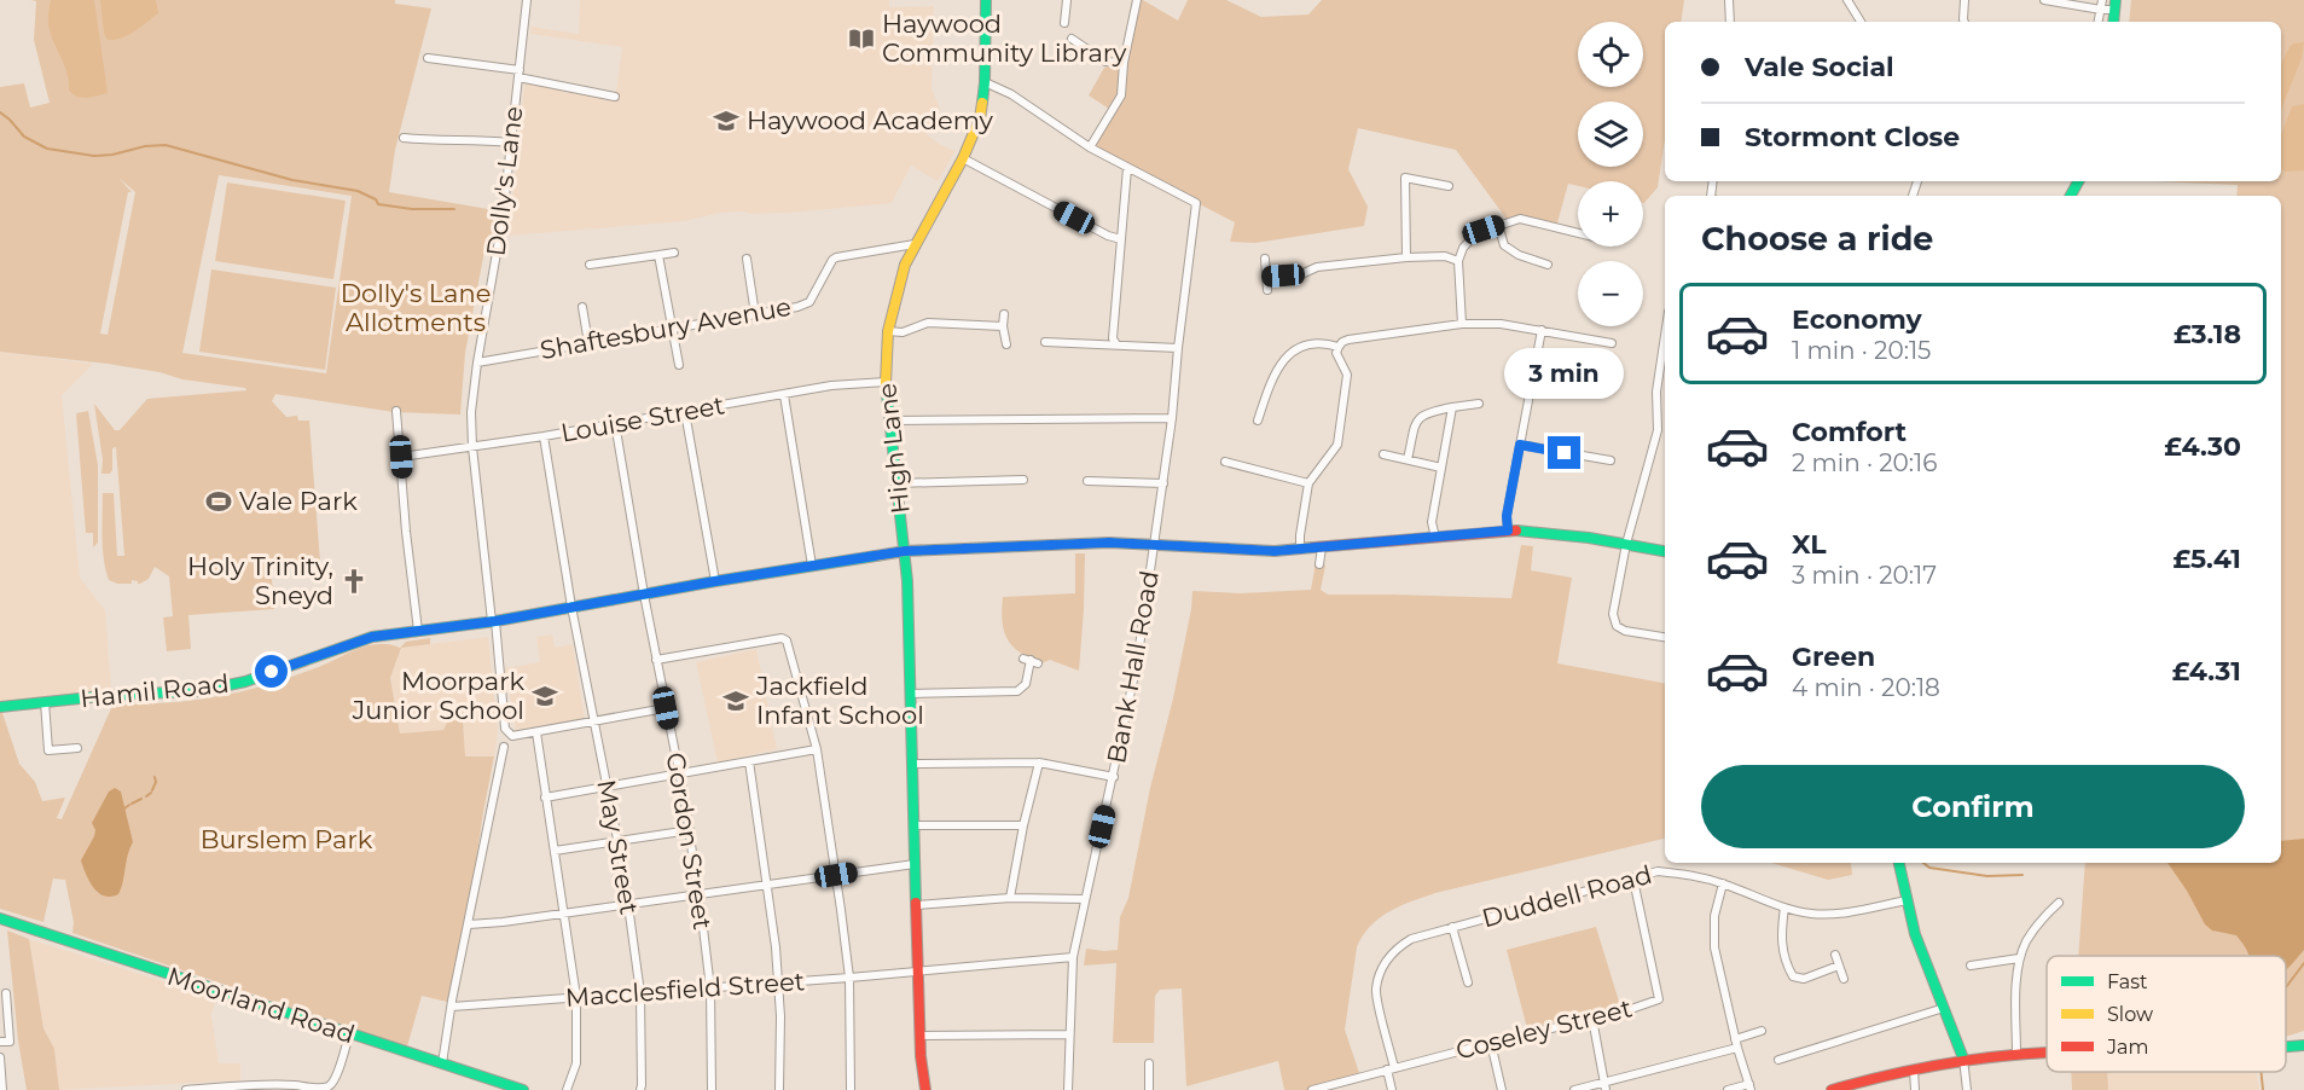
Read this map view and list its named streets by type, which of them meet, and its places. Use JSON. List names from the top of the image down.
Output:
{
  "streets": {
    "main road": ["High Lane", "Hamil Road", "Moorland Road"],
    "street": [
      "Dolly's Lane",
      "Shaftesbury Avenue",
      "Louise Street",
      "Bank Hall Road",
      "Gordon Street",
      "May Street",
      "Duddell Road",
      "Macclesfield Street",
      "Coseley Street"
    ]
  },
  "crossings": [
    ["Dolly's Lane", "Shaftesbury Avenue"],
    ["Dolly's Lane", "Louise Street"],
    ["Dolly's Lane", "Hamil Road"],
    ["Shaftesbury Avenue", "High Lane"],
    ["Louise Street", "High Lane"],
    ["Louise Street", "Gordon Street"],
    ["Louise Street", "May Street"],
    ["High Lane", "Hamil Road"],
    ["High Lane", "Macclesfield Street"],
    ["Bank Hall Road", "Hamil Road"],
    ["Bank Hall Road", "Macclesfield Street"],
    ["Hamil Road", "Gordon Street"],
    ["Hamil Road", "May Street"],
    ["Gordon Street", "Macclesfield Street"],
    ["May Street", "Macclesfield Street"],
    ["Duddell Road", "Coseley Street"]
  ],
  "parks": ["Dolly's Lane Allotments", "Burslem Park"],
  "places": {
    "library": ["Haywood Community Library"],
    "school or university": ["Haywood Academy", "Moorpark Junior School", "Jackfield Infant School"],
    "sports": ["Vale Park"],
    "church": ["Holy Trinity, Sneyd"]
  },
  "legend": ["Fast", "Slow", "Jam"],
  "page": {
    "map_buttons": ["+", "−"],
    "banner": ["Vale Social", "Stormont Close"],
    "heading": "Choose a ride",
    "list": [
      {
        "name": "Economy",
        "note": "1 min · 20:15",
        "value": "£3.18"
      },
      {
        "name": "Comfort",
        "note": "2 min · 20:16",
        "value": "£4.30"
      },
      {
        "name": "XL",
        "note": "3 min · 20:17",
        "value": "£5.41"
      },
      {
        "name": "Green",
        "note": "4 min · 20:18",
        "value": "£4.31"
      }
    ],
    "bubble": "3 min",
    "buttons": "Confirm"
  }
}
